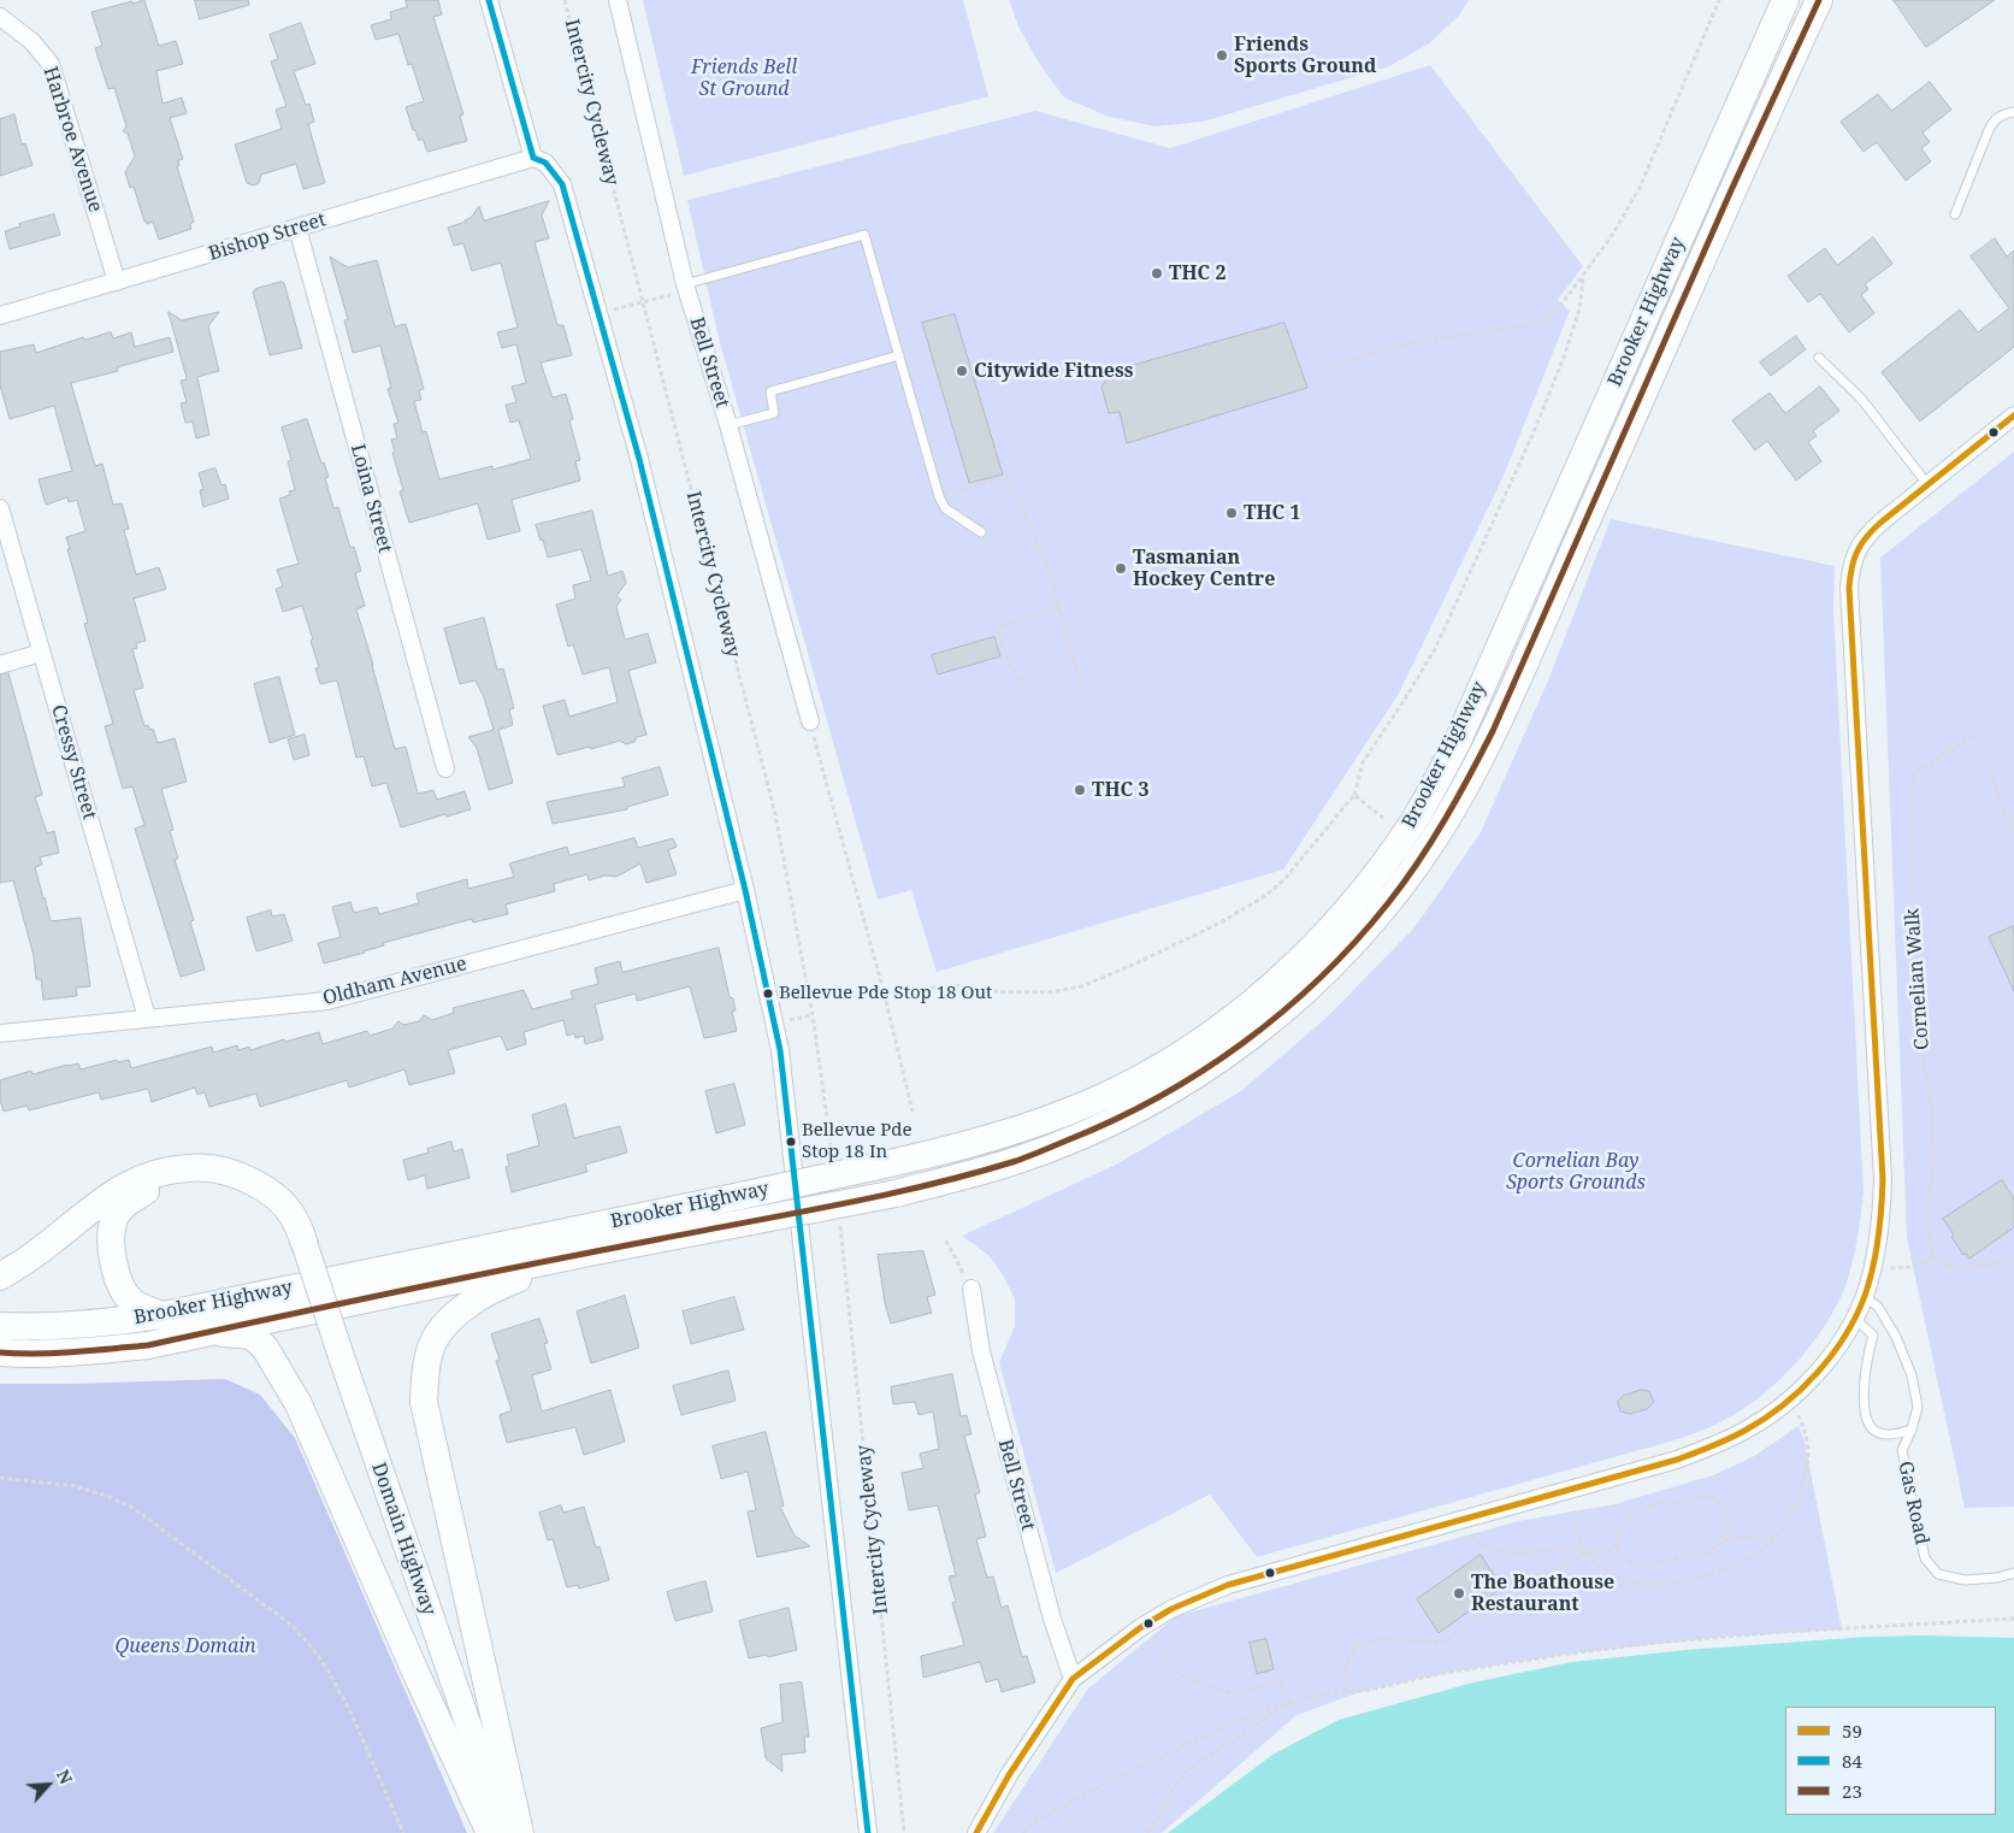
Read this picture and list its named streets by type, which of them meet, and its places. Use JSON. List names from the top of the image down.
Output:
{
  "streets": {
    "highway": ["Brooker Highway"],
    "main road": ["Domain Highway"],
    "street": [
      "Harbroe Avenue",
      "Bishop Street",
      "Bell Street",
      "Loina Street",
      "Cressy Street",
      "Oldham Avenue"
    ],
    "lane": ["Gas Road"],
    "path": ["Intercity Cycleway", "Cornelian Walk"]
  },
  "crossings": [
    ["Harbroe Avenue", "Bishop Street"],
    ["Bishop Street", "Loina Street"],
    ["Cressy Street", "Oldham Avenue"]
  ],
  "parks": ["Friends Bell St Ground", "Cornelian Bay Sports Grounds", "Queens Domain"],
  "places": [
    "Friends Sports Ground",
    "THC 2",
    "Citywide Fitness",
    "THC 1",
    "Tasmanian Hockey Centre",
    "THC 3",
    "Bellevue Pde Stop 18 Out",
    "Bellevue Pde Stop 18 In",
    "The Boathouse Restaurant"
  ],
  "lines": ["transit line 84", "transit line 23", "transit line 59"],
  "legend": ["59", "84", "23"],
  "north": "top right"
}
